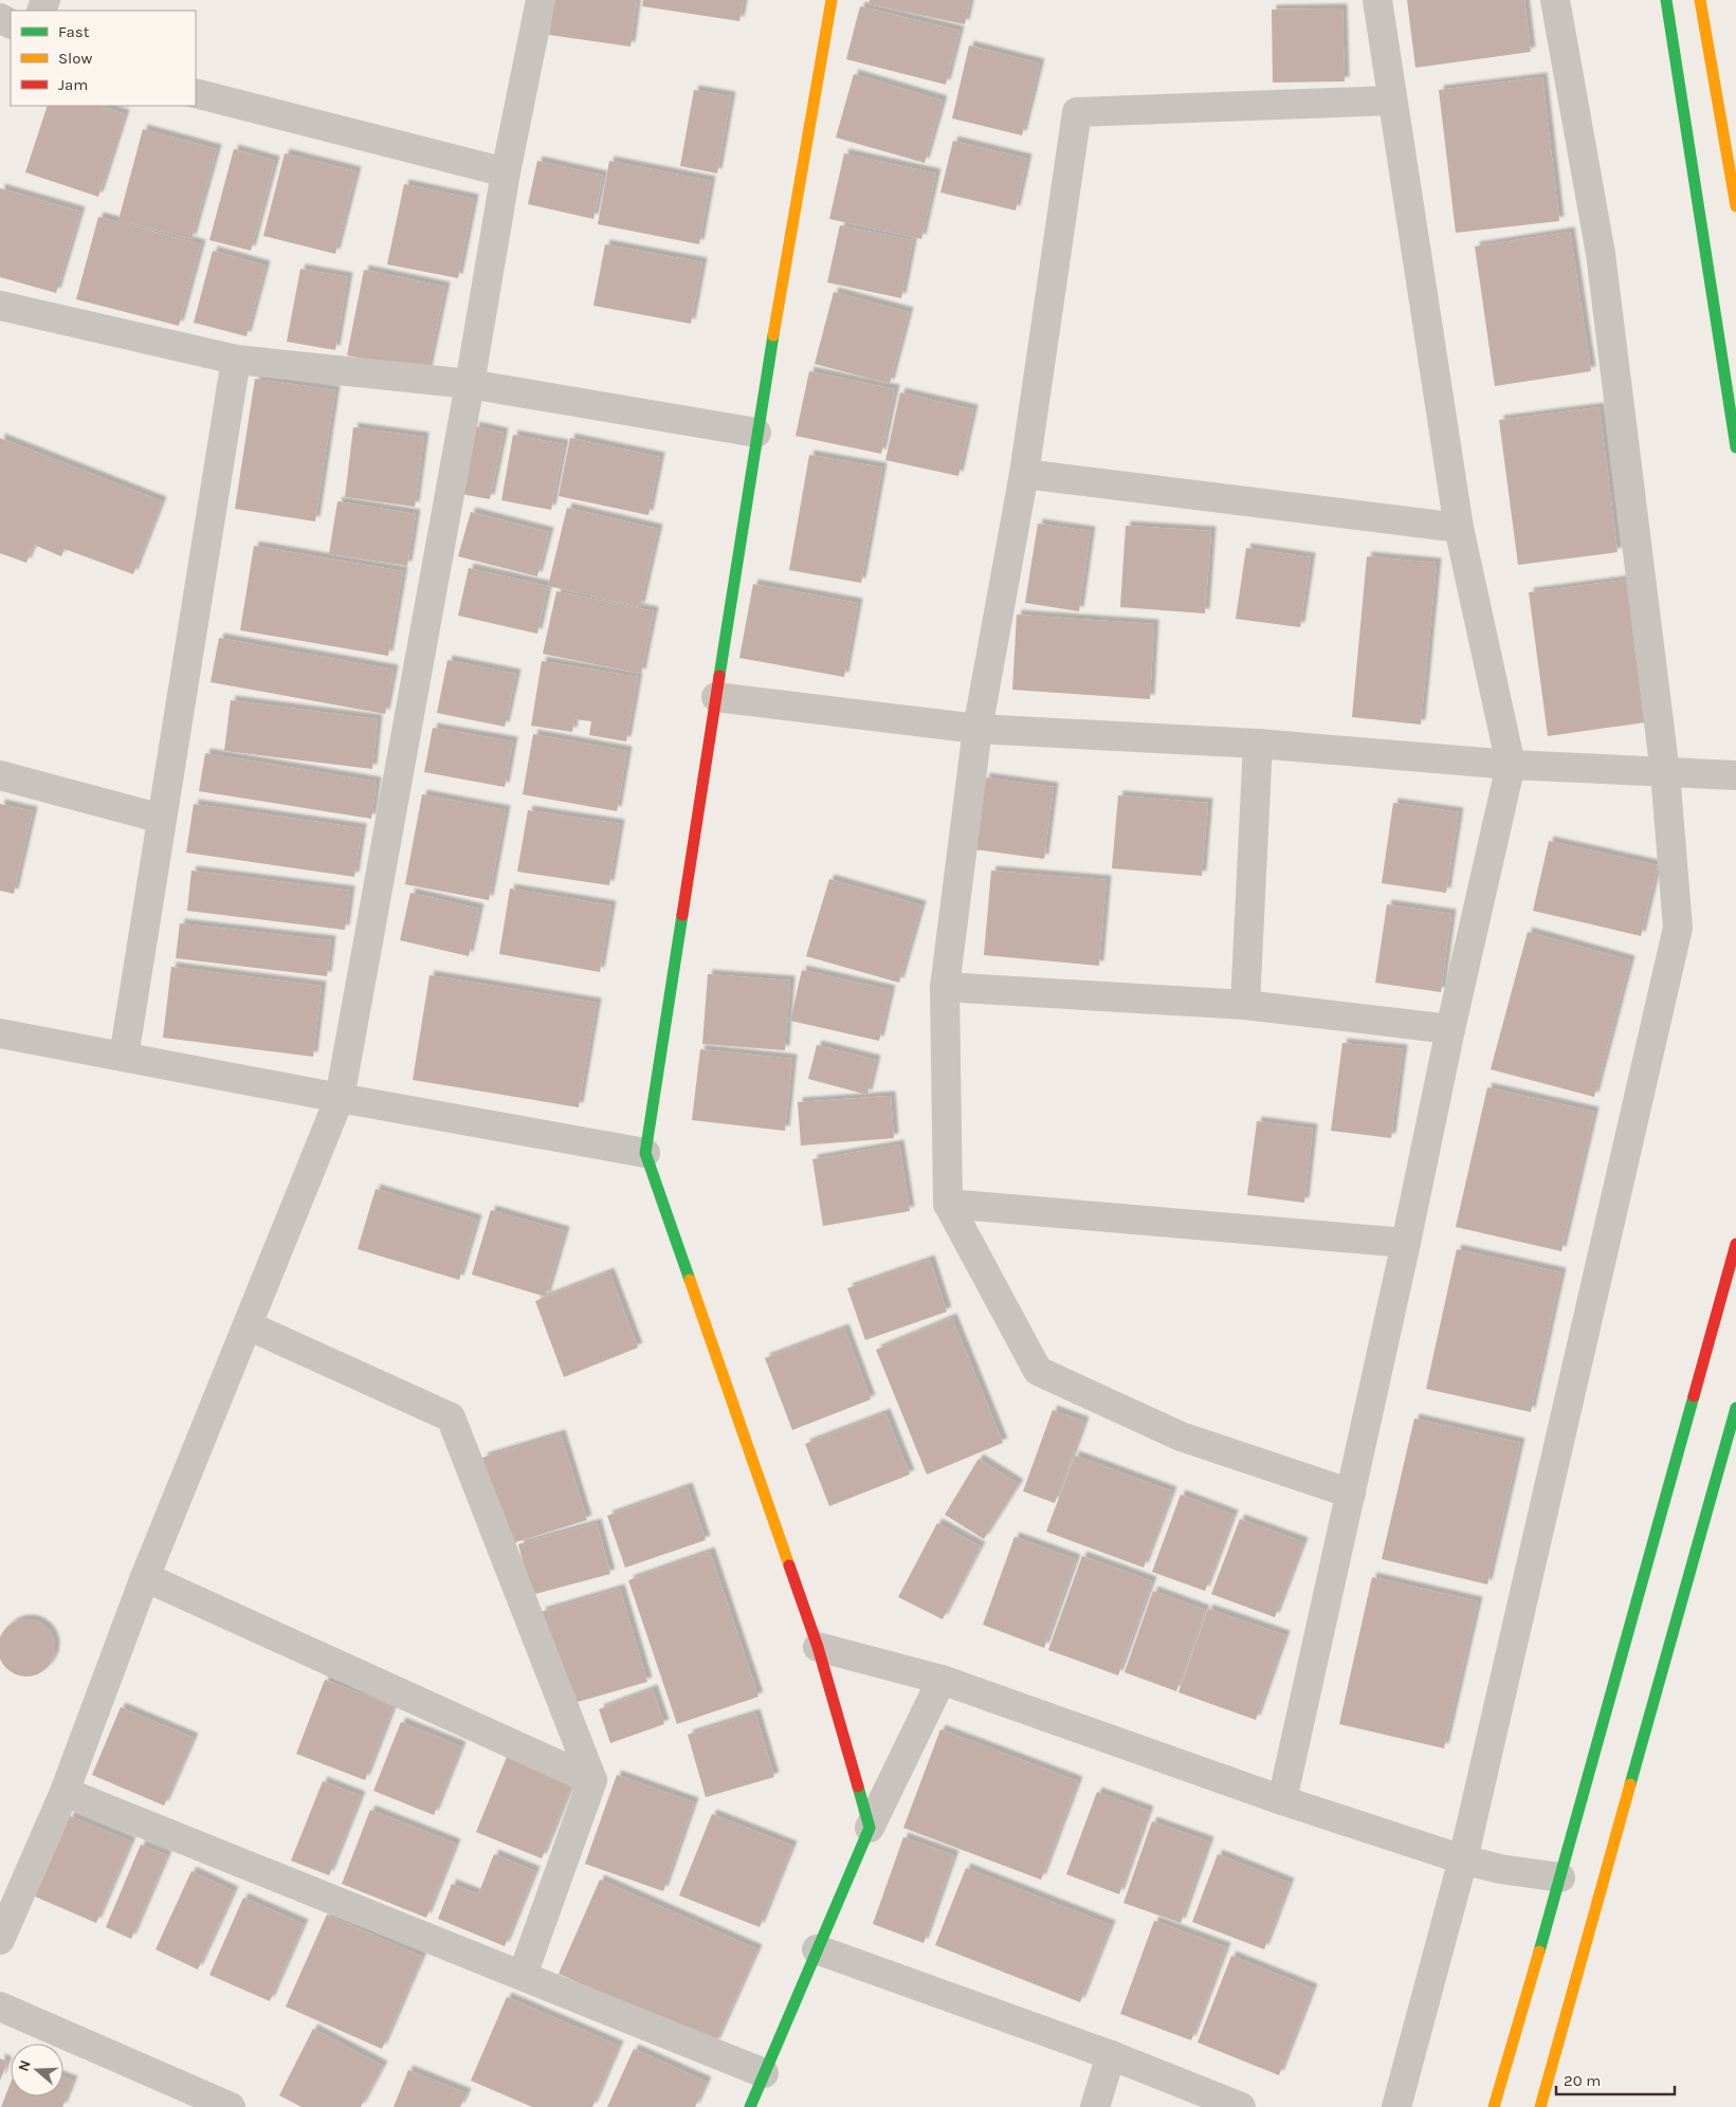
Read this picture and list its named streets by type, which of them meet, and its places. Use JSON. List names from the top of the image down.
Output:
{
  "legend": ["Fast", "Slow", "Jam"],
  "scale_bar": "20 m",
  "north": "left"
}
